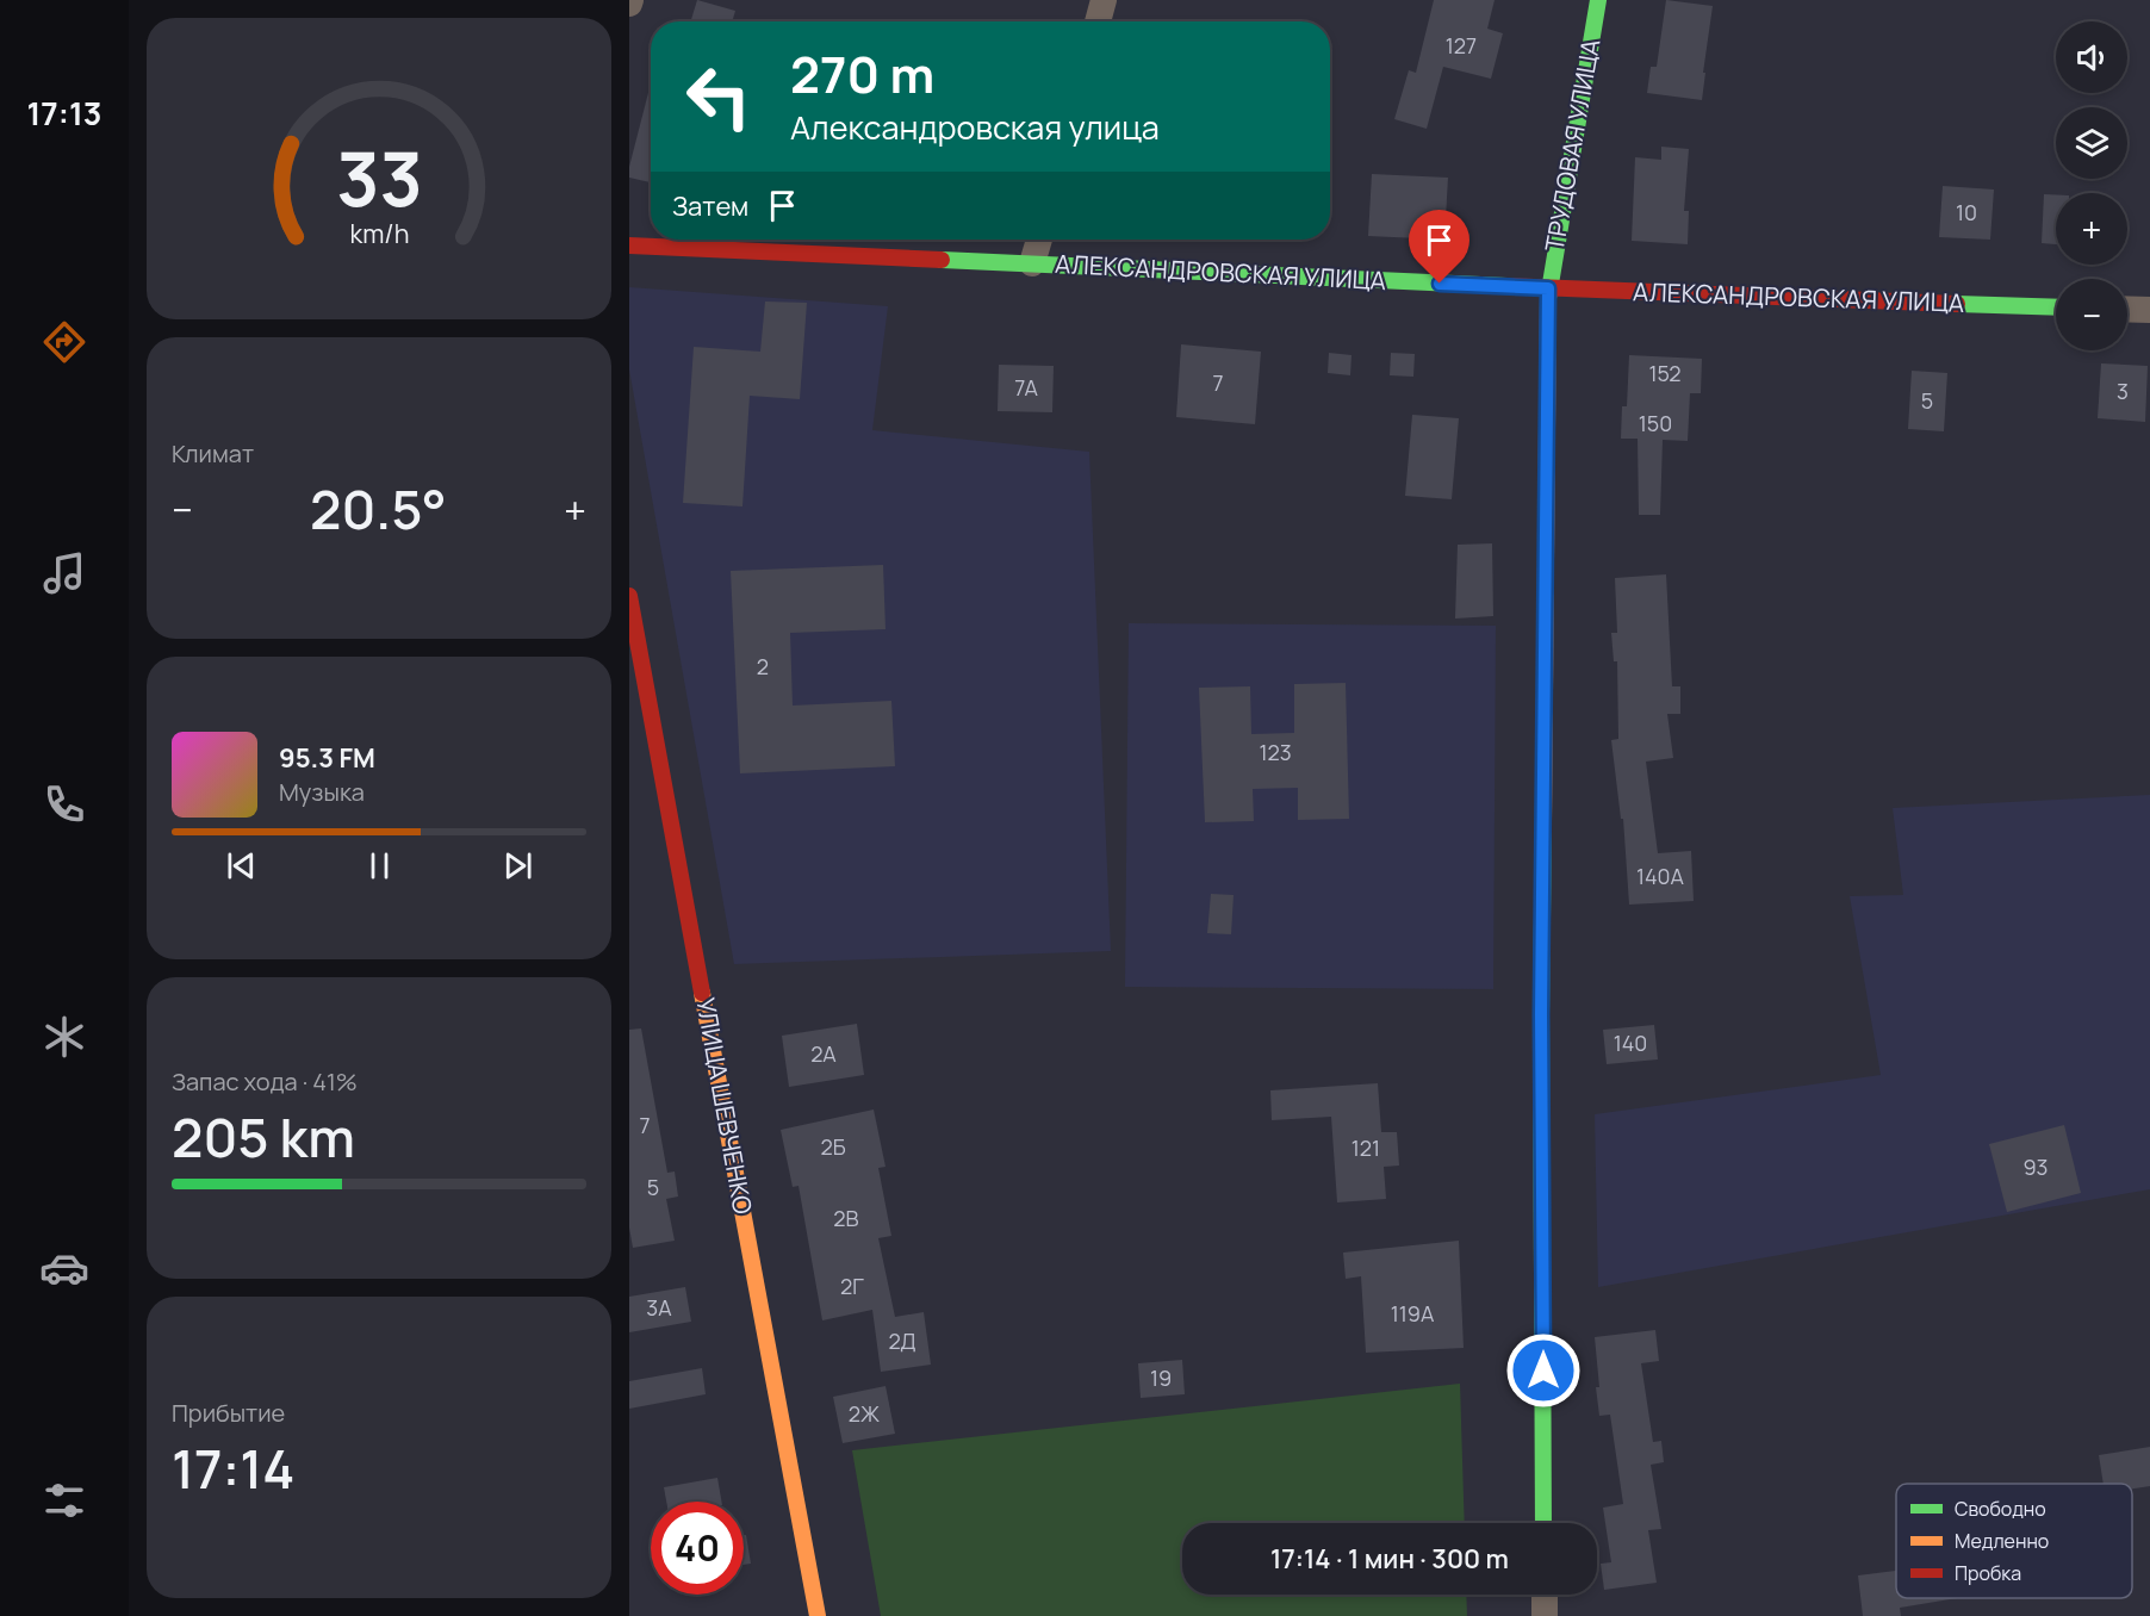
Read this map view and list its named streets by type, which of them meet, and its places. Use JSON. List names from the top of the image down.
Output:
{
  "streets": {
    "street": ["ТРУДОВАЯ УЛИЦА", "АЛЕКСАНДРОВСКАЯ УЛИЦА", "УЛИЦА ШЕВЧЕНКО"]
  },
  "crossings": [
    ["ТРУДОВАЯ УЛИЦА", "АЛЕКСАНДРОВСКАЯ УЛИЦА"]
  ],
  "house_numbers": [
    "127",
    "10",
    "152",
    "7",
    "7А",
    "3",
    "5",
    "150",
    "2",
    "123",
    "140А",
    "140",
    "2А",
    "7",
    "2Б",
    "121",
    "93",
    "5",
    "2В",
    "2Г",
    "3А",
    "119А",
    "2Д",
    "19",
    "2Ж"
  ],
  "legend": ["Свободно", "Медленно", "Пробка"],
  "page": {
    "tabs": "17:13",
    "map_buttons": ["+", "−"],
    "turn": ["270 m", "Александровская улица"],
    "then": "Затем",
    "tile": [
      "Климат",
      ["Запас хода · 41%", "205 km"],
      ["Прибытие", "17:14"]
    ],
    "heat": ["−", "20.5°", "+"],
    "song": ["95.3 FM", "Музыка"],
    "limit": "40",
    "trip": "17:14 · 1 мин · 300 m",
    "gauge": ["33", "km/h"]
  }
}
